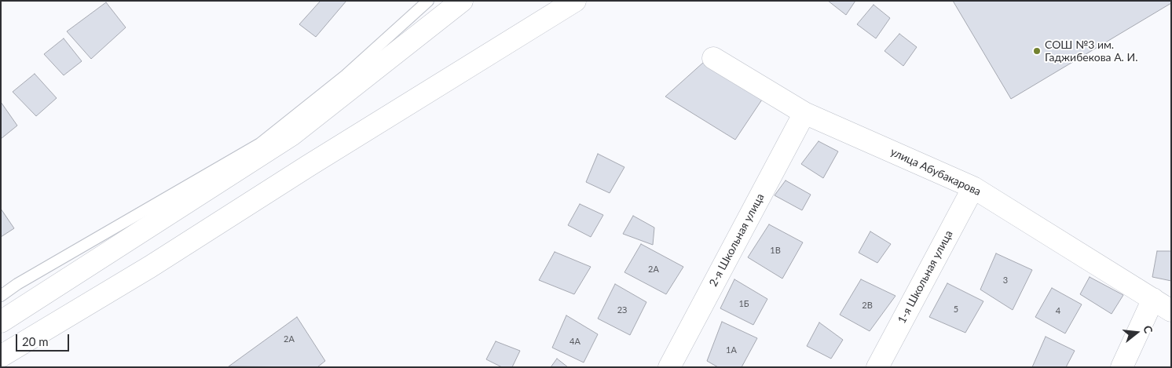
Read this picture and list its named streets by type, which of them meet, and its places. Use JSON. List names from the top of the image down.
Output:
{
  "streets": {
    "main road": ["улица Абубакарова", "2-я Школьная улица", "1-я Школьная улица"]
  },
  "crossings": [
    ["улица Абубакарова", "2-я Школьная улица"],
    ["улица Абубакарова", "1-я Школьная улица"]
  ],
  "places": ["СОШ №3 им. Гаджибекова А. И."],
  "house_numbers": [
    "1В",
    "2А",
    "3",
    "1Б",
    "2В",
    "5",
    "2З",
    "4",
    "2А",
    "4А",
    "1А"
  ],
  "scale_bar": "20 m",
  "north": "right"
}
